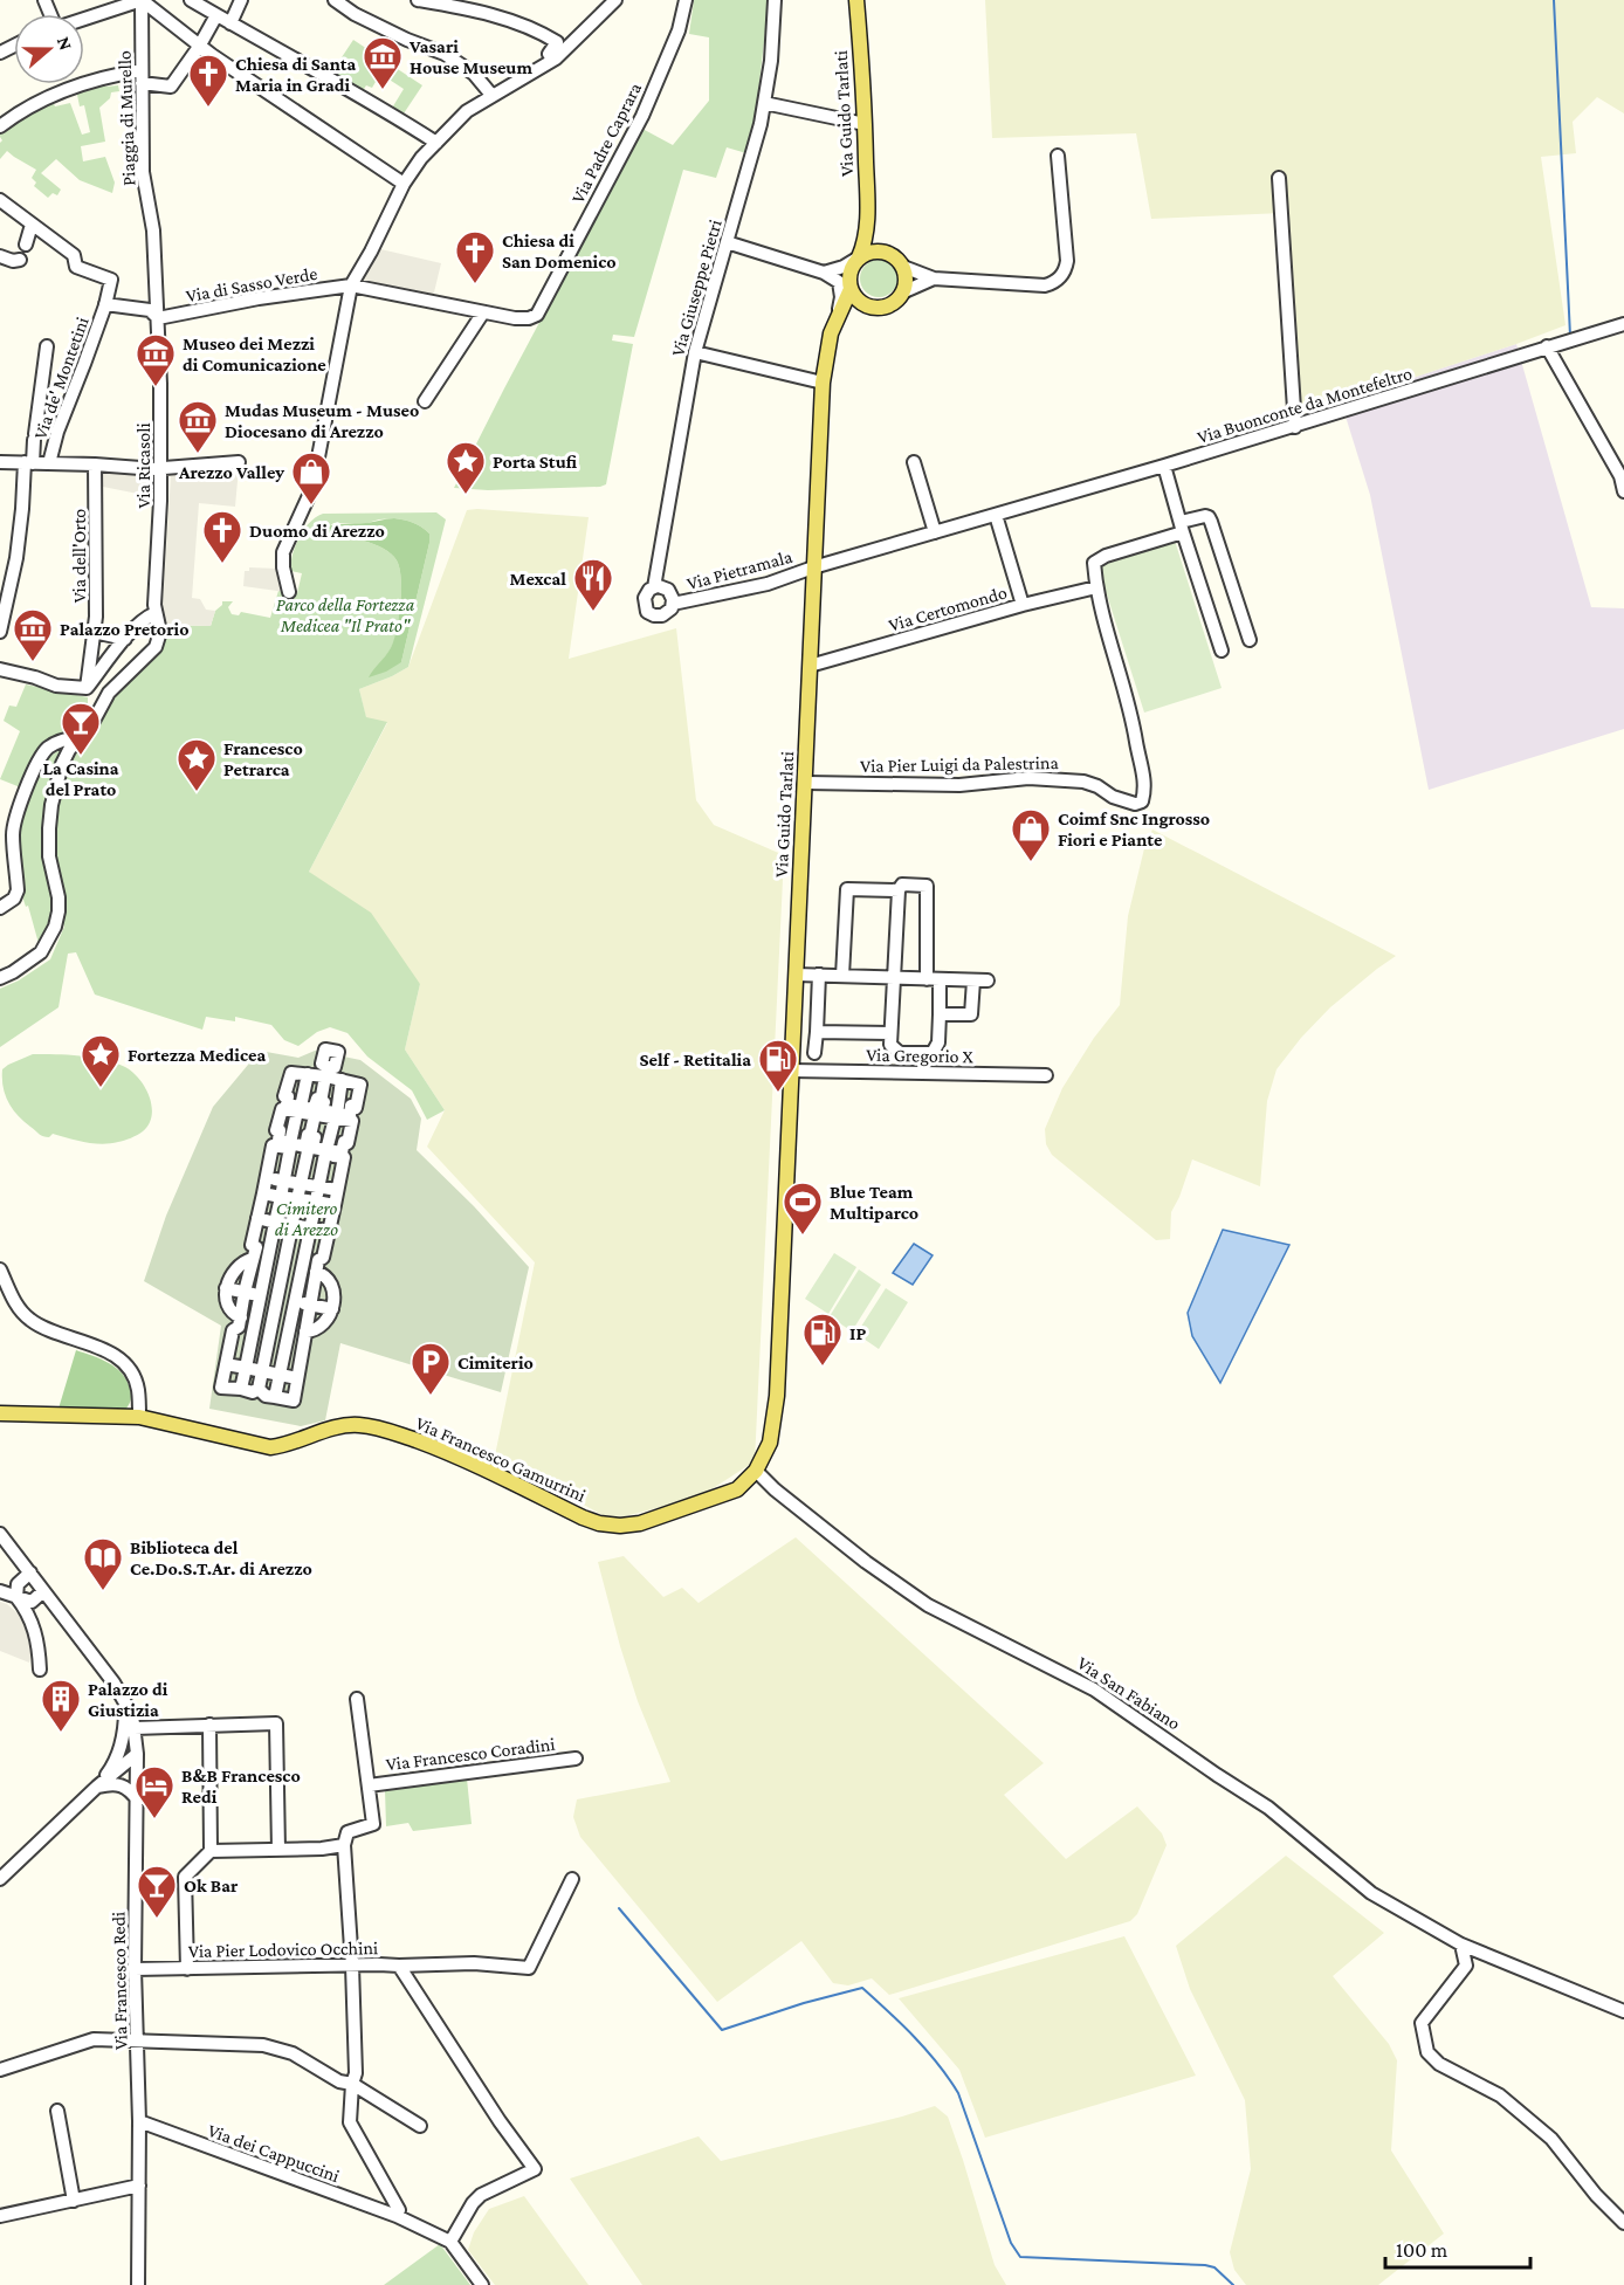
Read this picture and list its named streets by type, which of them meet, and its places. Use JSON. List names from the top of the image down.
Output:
{
  "streets": {
    "main road": ["Via Guido Tarlati", "Via Francesco Gamurrini"],
    "street": [
      "Piaggia di Murello",
      "Via Padre Caprara",
      "Via di Sasso Verde",
      "Via Giuseppe Pietri",
      "Via de' Montetini",
      "Via Buonconte da Montefeltro",
      "Via Ricasoli",
      "Via dell'Orto",
      "Via Pietramala",
      "Via Certomondo",
      "Via Pier Luigi da Palestrina",
      "Via Gregorio X",
      "Via San Fabiano",
      "Via Francesco Coradini",
      "Via Pier Lodovico Occhini",
      "Via Francesco Redi",
      "Via dei Cappuccini"
    ]
  },
  "crossings": [
    ["Via Guido Tarlati", "Via Buonconte da Montefeltro"],
    ["Via Guido Tarlati", "Via Pietramala"],
    ["Via Guido Tarlati", "Via Certomondo"],
    ["Via Guido Tarlati", "Via Pier Luigi da Palestrina"],
    ["Via Guido Tarlati", "Via Gregorio X"],
    ["Piaggia di Murello", "Via di Sasso Verde"],
    ["Piaggia di Murello", "Via Ricasoli"],
    ["Via Padre Caprara", "Via di Sasso Verde"],
    ["Via di Sasso Verde", "Via Ricasoli"],
    ["Via Giuseppe Pietri", "Via Pietramala"],
    ["Via Buonconte da Montefeltro", "Via Pietramala"],
    ["Via Certomondo", "Via Pier Luigi da Palestrina"],
    ["Via Francesco Gamurrini", "Via San Fabiano"],
    ["Via Pier Lodovico Occhini", "Via Francesco Redi"],
    ["Via Pier Lodovico Occhini", "Via dei Cappuccini"],
    ["Via Francesco Redi", "Via dei Cappuccini"]
  ],
  "parks": ["Parco della Fortezza Medicea \"Il Prato\"", "Cimitero di Arezzo"],
  "places": {
    "museum": [
      "Vasari House Museum",
      "Museo dei Mezzi di Comunicazione",
      "Mudas Museum - Museo Diocesano di Arezzo",
      "Palazzo Pretorio"
    ],
    "church": ["Chiesa di Santa Maria in Gradi", "Chiesa di San Domenico", "Duomo di Arezzo"],
    "place": ["Porta Stufi", "Francesco Petrarca", "Fortezza Medicea"],
    "shop": ["Arezzo Valley", "Coimf Snc Ingrosso Fiori e Piante"],
    "restaurant": ["Mexcal"],
    "bar": ["La Casina del Prato", "Ok Bar"],
    "fuel station": ["Self - Retitalia", "IP"],
    "sports": ["Blue Team Multiparco"],
    "parking": ["Cimiterio"],
    "library": ["Biblioteca del Ce.Do.S.T.Ar. di Arezzo"],
    "building": ["Palazzo di Giustizia"],
    "hotel": ["B&B Francesco Redi"]
  },
  "scale_bar": "100 m",
  "north": "right"
}
